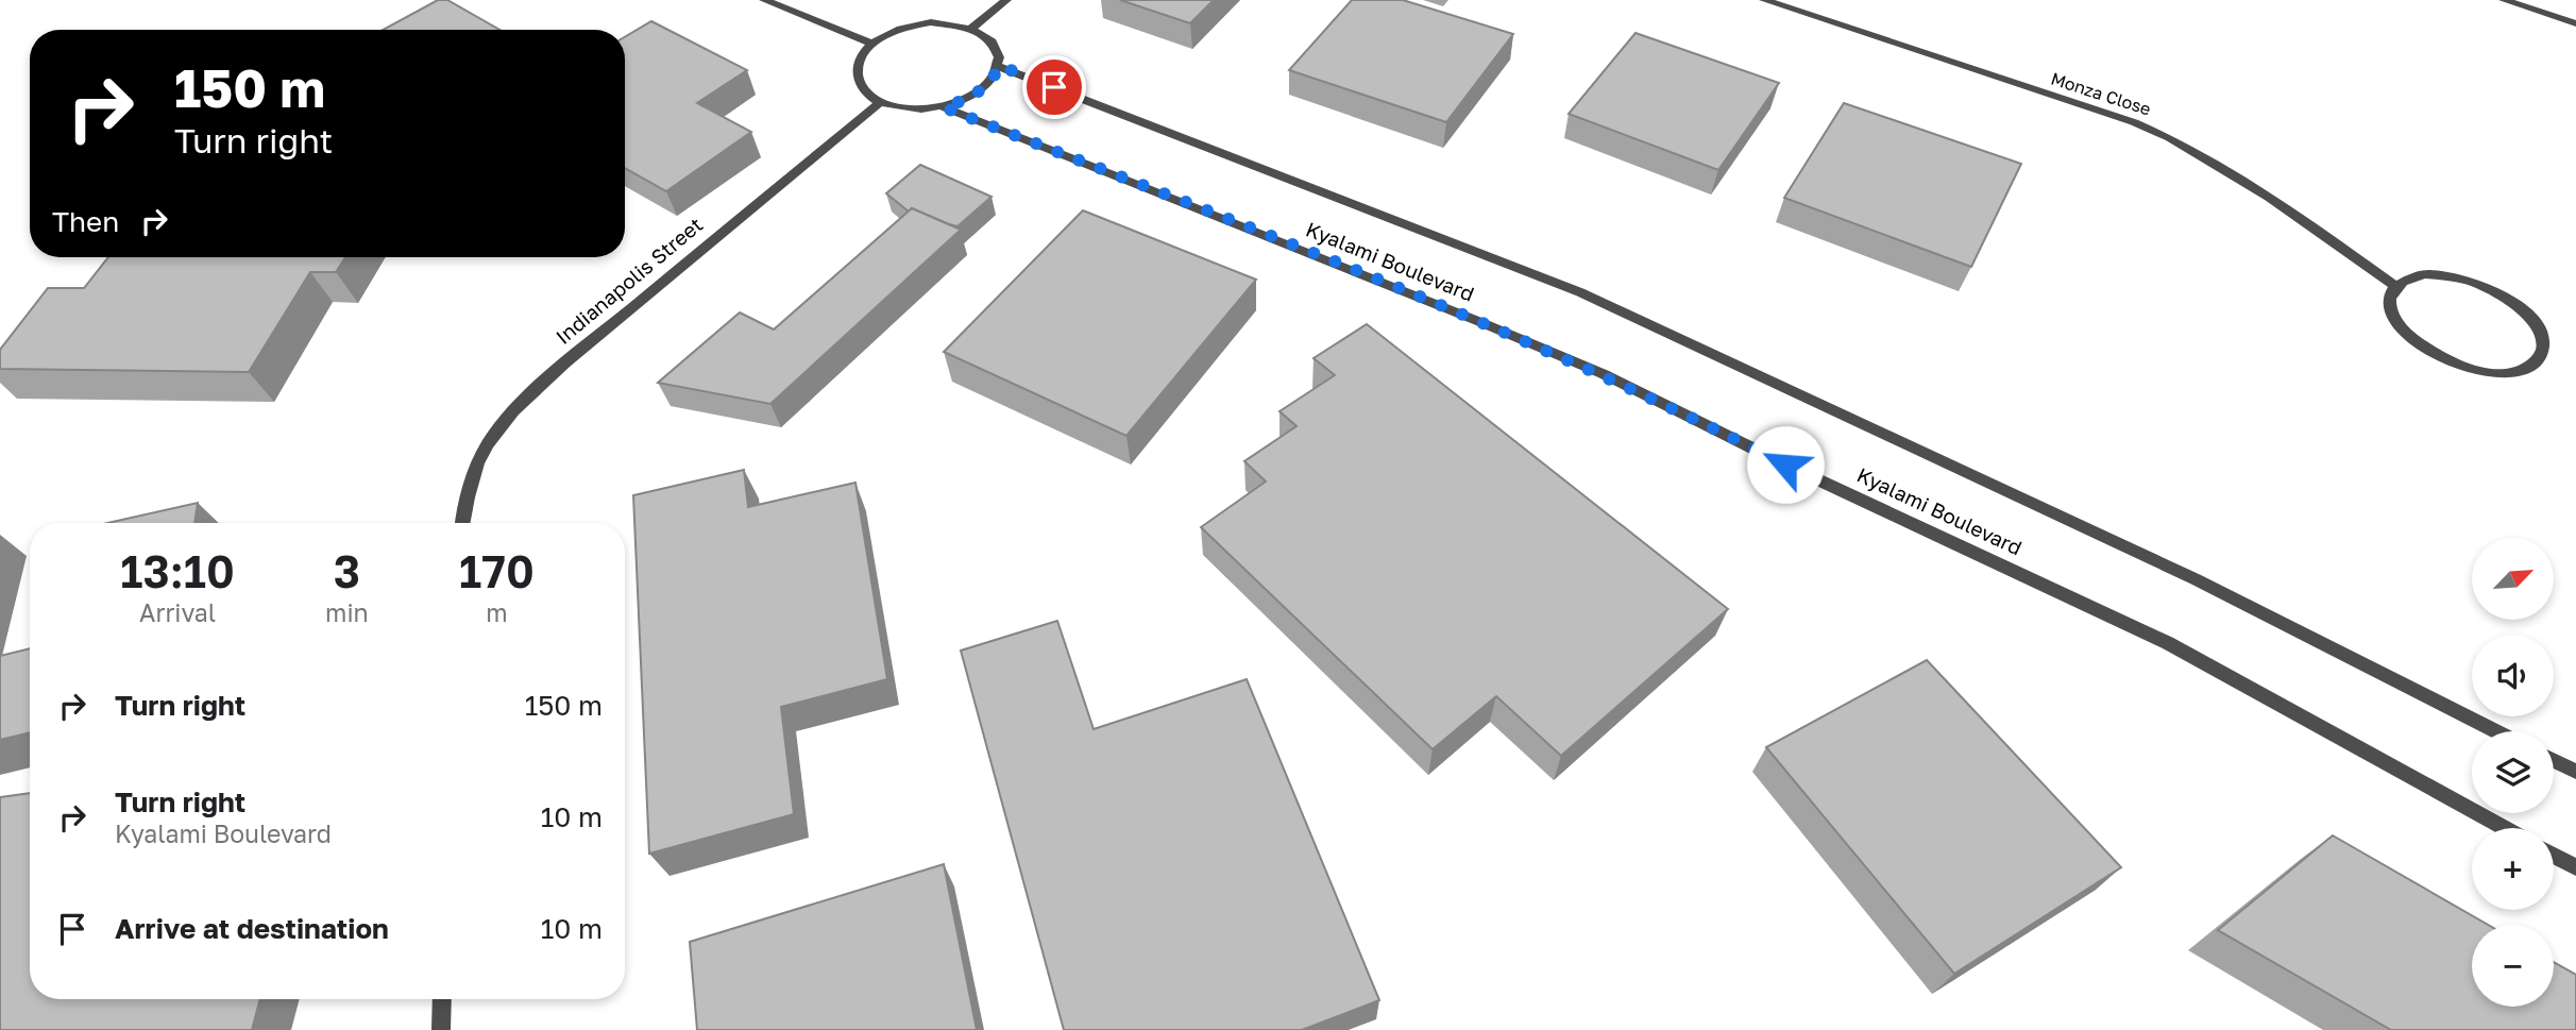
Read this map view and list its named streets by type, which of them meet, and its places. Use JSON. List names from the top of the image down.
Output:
{
  "streets": {
    "street": ["Monza Close", "Kyalami Boulevard", "Indianapolis Street"]
  },
  "crossings": [
    ["Kyalami Boulevard", "Indianapolis Street"]
  ],
  "north": "top right",
  "page": {
    "turn": ["150 m", "Turn right"],
    "then": "Then",
    "eta": [
      "13:10",
      "Arrival",
      "3",
      "min",
      "170",
      "m"
    ],
    "map_buttons": ["+", "−"],
    "list": [
      {
        "name": "Turn right",
        "value": "150 m"
      },
      {
        "name": "Turn right",
        "note": "Kyalami Boulevard",
        "value": "10 m"
      },
      {
        "name": "Arrive at destination",
        "value": "10 m"
      }
    ]
  }
}
